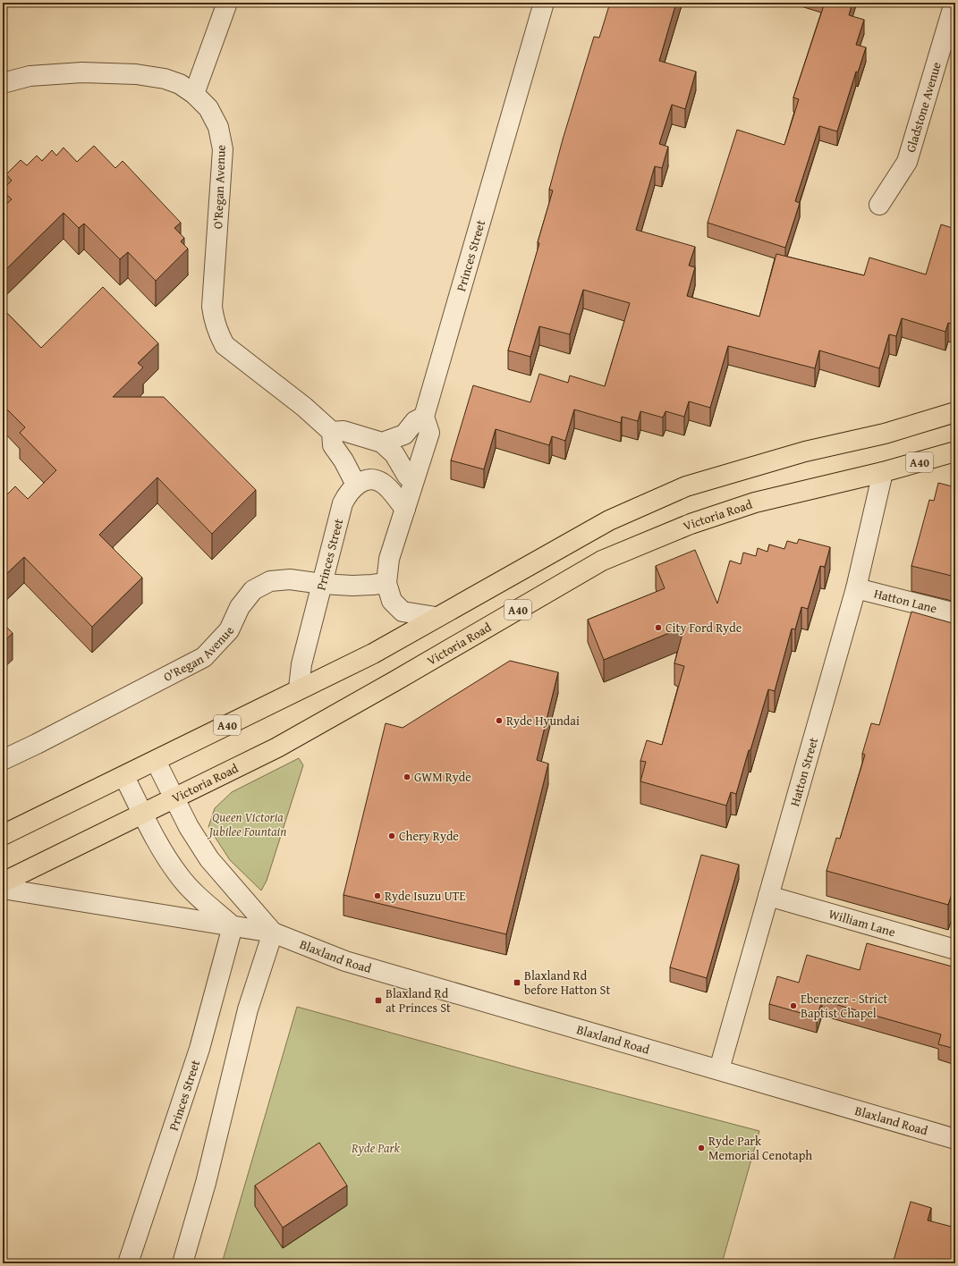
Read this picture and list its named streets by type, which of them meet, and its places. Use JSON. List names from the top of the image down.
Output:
{
  "streets": {
    "highway": ["A40", "Victoria Road"],
    "street": [
      "Gladstone Avenue",
      "O'Regan Avenue",
      "Princes Street",
      "Hatton Lane",
      "Hatton Street",
      "William Lane",
      "Blaxland Road"
    ]
  },
  "crossings": [
    ["O'Regan Avenue", "Princes Street"],
    ["Princes Street", "A40"],
    ["Princes Street", "Blaxland Road"],
    ["A40", "Blaxland Road"],
    ["Victoria Road", "Hatton Street"],
    ["Victoria Road", "Blaxland Road"],
    ["Hatton Lane", "Hatton Street"],
    ["Hatton Street", "William Lane"],
    ["Hatton Street", "Blaxland Road"]
  ],
  "parks": ["Queen Victoria Jubilee Fountain", "Ryde Park"],
  "places": {
    "other": [
      "City Ford Ryde",
      "Ryde Hyundai",
      "GWM Ryde",
      "Chery Ryde",
      "Ryde Isuzu UTE",
      "Ebenezer - Strict Baptist Chapel",
      "Ryde Park Memorial Cenotaph"
    ],
    "transit": ["Blaxland Rd before Hatton St", "Blaxland Rd at Princes St"]
  }
}
